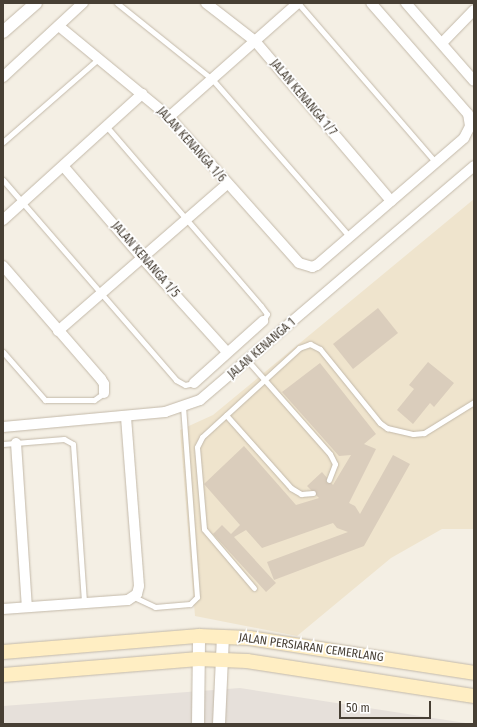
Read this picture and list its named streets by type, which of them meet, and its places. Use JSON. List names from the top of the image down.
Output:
{
  "streets": {
    "main road": ["JALAN PERSIARAN CEMERLANG"],
    "street": [
      "JALAN KENANGA 1/7",
      "JALAN KENANGA 1/6",
      "JALAN KENANGA 1/5",
      "JALAN KENANGA 1"
    ]
  },
  "scale_bar": "50 m"
}
